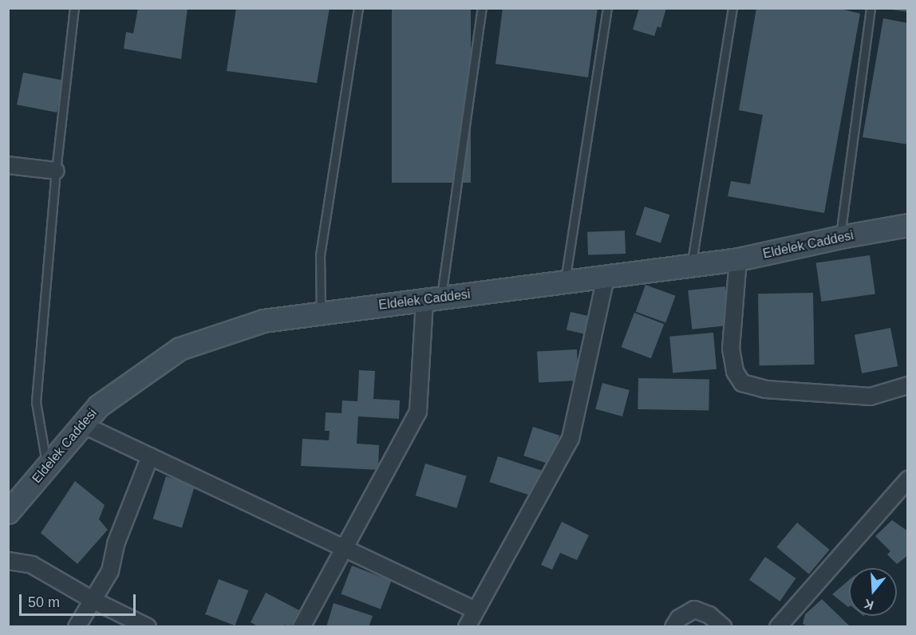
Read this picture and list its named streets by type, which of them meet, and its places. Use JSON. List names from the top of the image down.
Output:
{
  "streets": {
    "street": ["Eldelek Caddesi"]
  },
  "scale_bar": "50 m",
  "north": "bottom"
}
